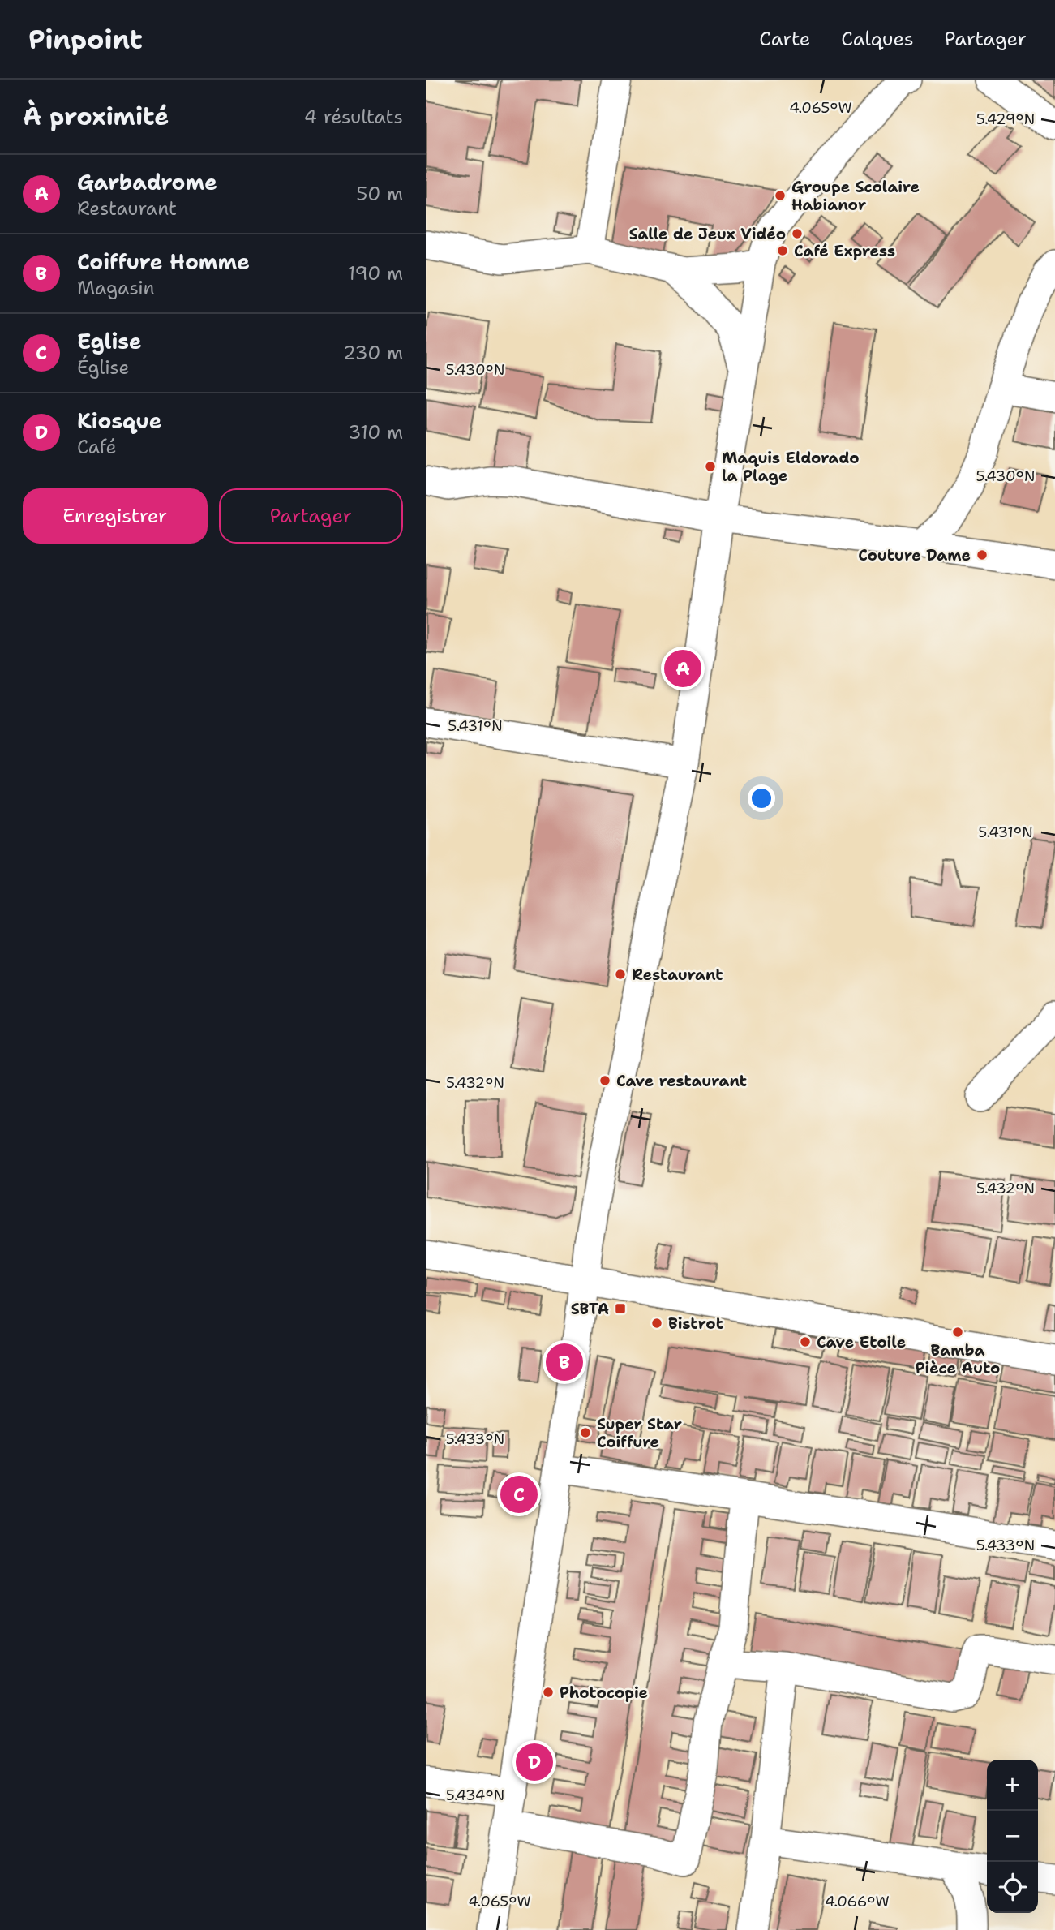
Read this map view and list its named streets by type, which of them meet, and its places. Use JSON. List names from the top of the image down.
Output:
{
  "places": {
    "other": [
      "Groupe Scolaire Habianor",
      "Salle de Jeux Vidéo",
      "Café Express",
      "Maquis Eldorado la Plage",
      "Couture Dame",
      "Restaurant",
      "Cave restaurant",
      "Bistrot",
      "Bamba Pièce Auto",
      "Cave Etoile",
      "Super Star Coiffure",
      "Photocopie"
    ],
    "transit": ["SBTA"]
  },
  "page": {
    "header": "Pinpoint",
    "nav": ["Carte", "Calques", "Partager"],
    "heading": ["À proximité", "4 résultats"],
    "list": [
      {
        "mark": "A",
        "name": "Garbadrome",
        "note": "Restaurant",
        "value": "50 m"
      },
      {
        "mark": "B",
        "name": "Coiffure Homme",
        "note": "Magasin",
        "value": "190 m"
      },
      {
        "mark": "C",
        "name": "Eglise",
        "note": "Église",
        "value": "230 m"
      },
      {
        "mark": "D",
        "name": "Kiosque",
        "note": "Café",
        "value": "310 m"
      }
    ],
    "buttons": ["Enregistrer", "Partager"],
    "pins": [
      "A",
      "B",
      "C",
      "D"
    ],
    "map_buttons": ["+", "−"]
  },
  "coordinates": [
    "4.065°W",
    "5.429°N",
    "5.430°N",
    "5.431°N",
    "5.432°N",
    "5.433°N",
    "5.434°N",
    "4.066°W"
  ]
}
